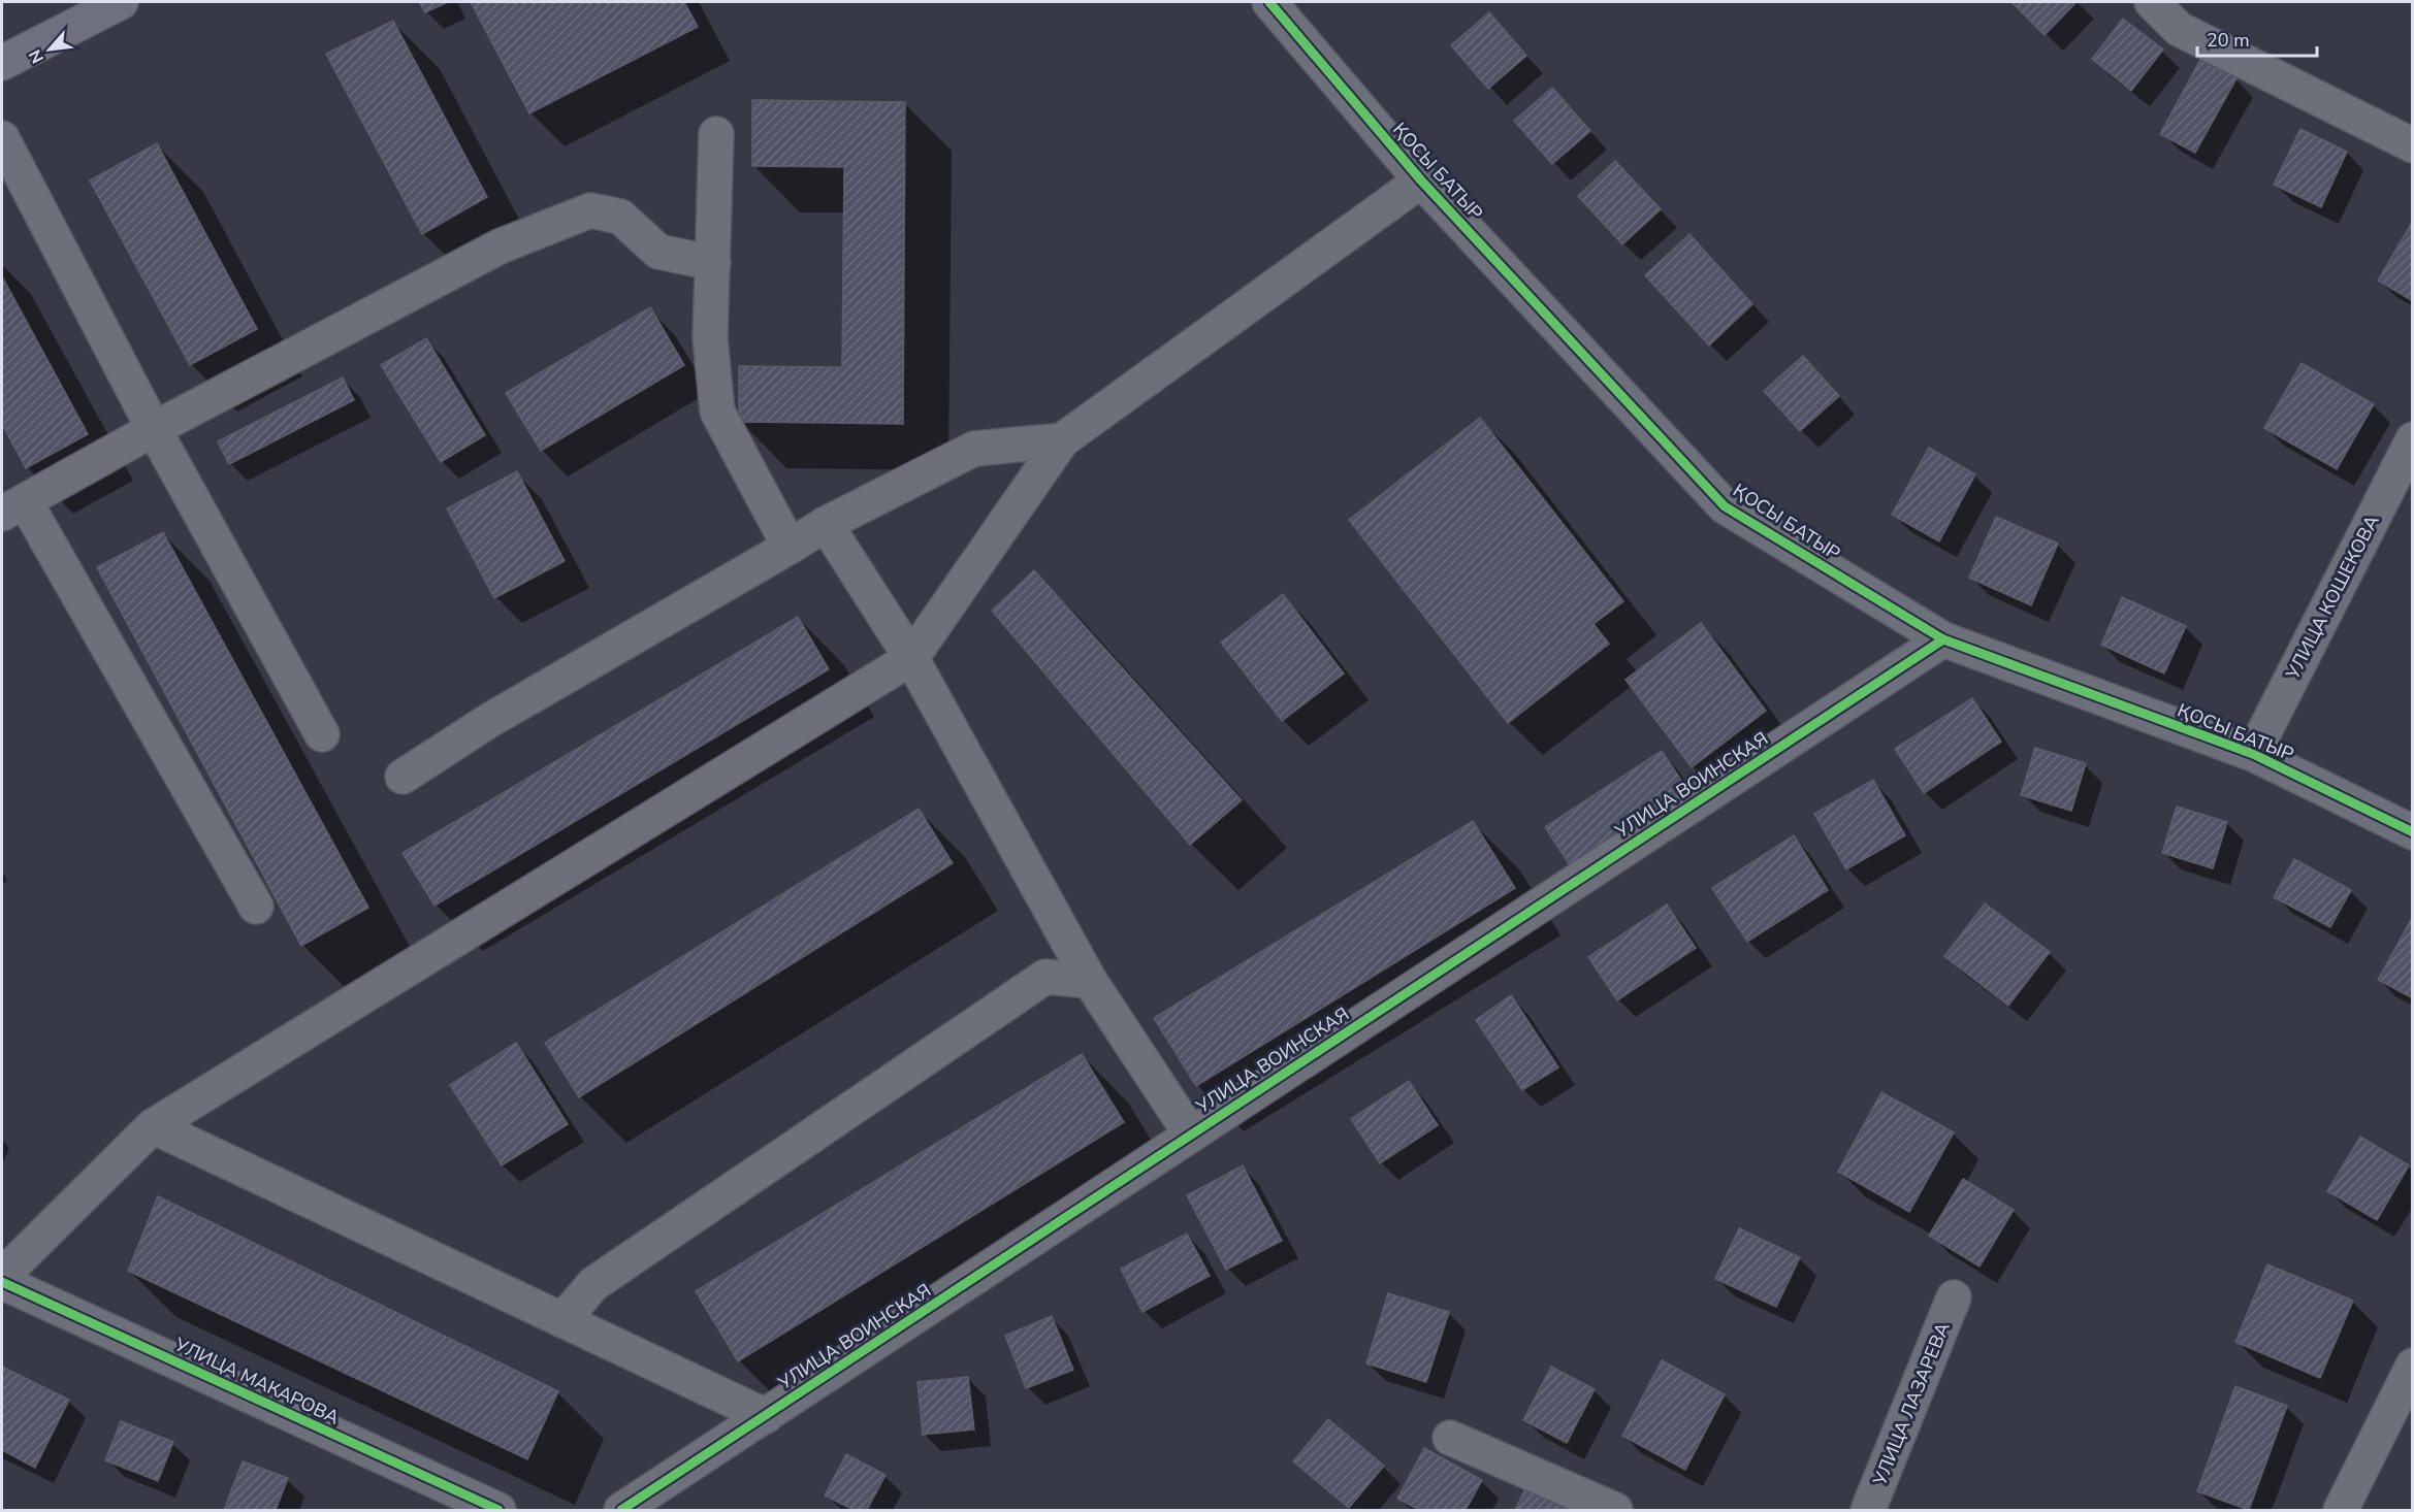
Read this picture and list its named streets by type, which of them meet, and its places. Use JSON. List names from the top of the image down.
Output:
{
  "streets": {
    "street": [
      "ҚОСЫ БАТЫР",
      "УЛИЦА КОШЕКОВА",
      "УЛИЦА ВОИНСКАЯ",
      "УЛИЦА МАКАРОВА",
      "УЛИЦА ЛАЗАРЕВА"
    ]
  },
  "crossings": [
    ["ҚОСЫ БАТЫР", "УЛИЦА КОШЕКОВА"],
    ["ҚОСЫ БАТЫР", "УЛИЦА ВОИНСКАЯ"]
  ],
  "scale_bar": "20 m",
  "north": "bottom left"
}
